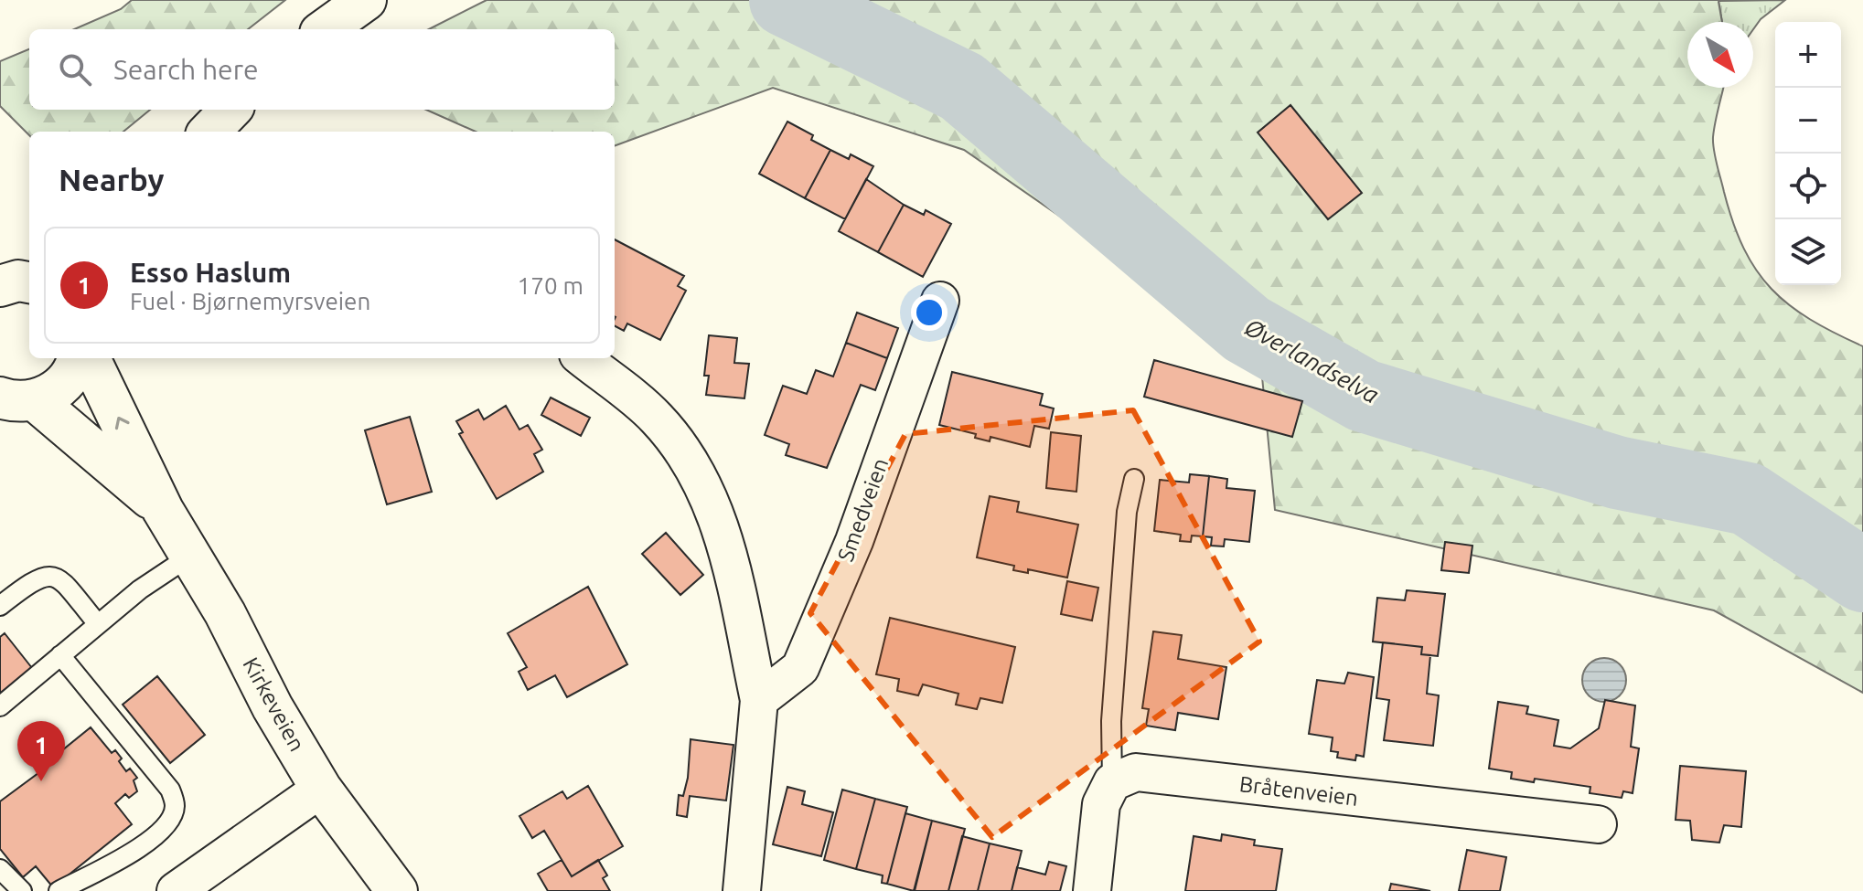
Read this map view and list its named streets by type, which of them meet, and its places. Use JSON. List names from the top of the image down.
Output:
{
  "streets": {
    "main road": ["Kirkeveien"],
    "street": ["Smedveien", "Bråtenveien"]
  },
  "water": ["Øverlandselva"],
  "north": "bottom right",
  "page": {
    "map_buttons": ["+", "−"],
    "search": "Search here",
    "heading": "Nearby",
    "list": [
      {
        "mark": "1",
        "name": "Esso Haslum",
        "note": "Fuel · Bjørnemyrsveien",
        "value": "170 m"
      }
    ],
    "pins": "1"
  }
}
